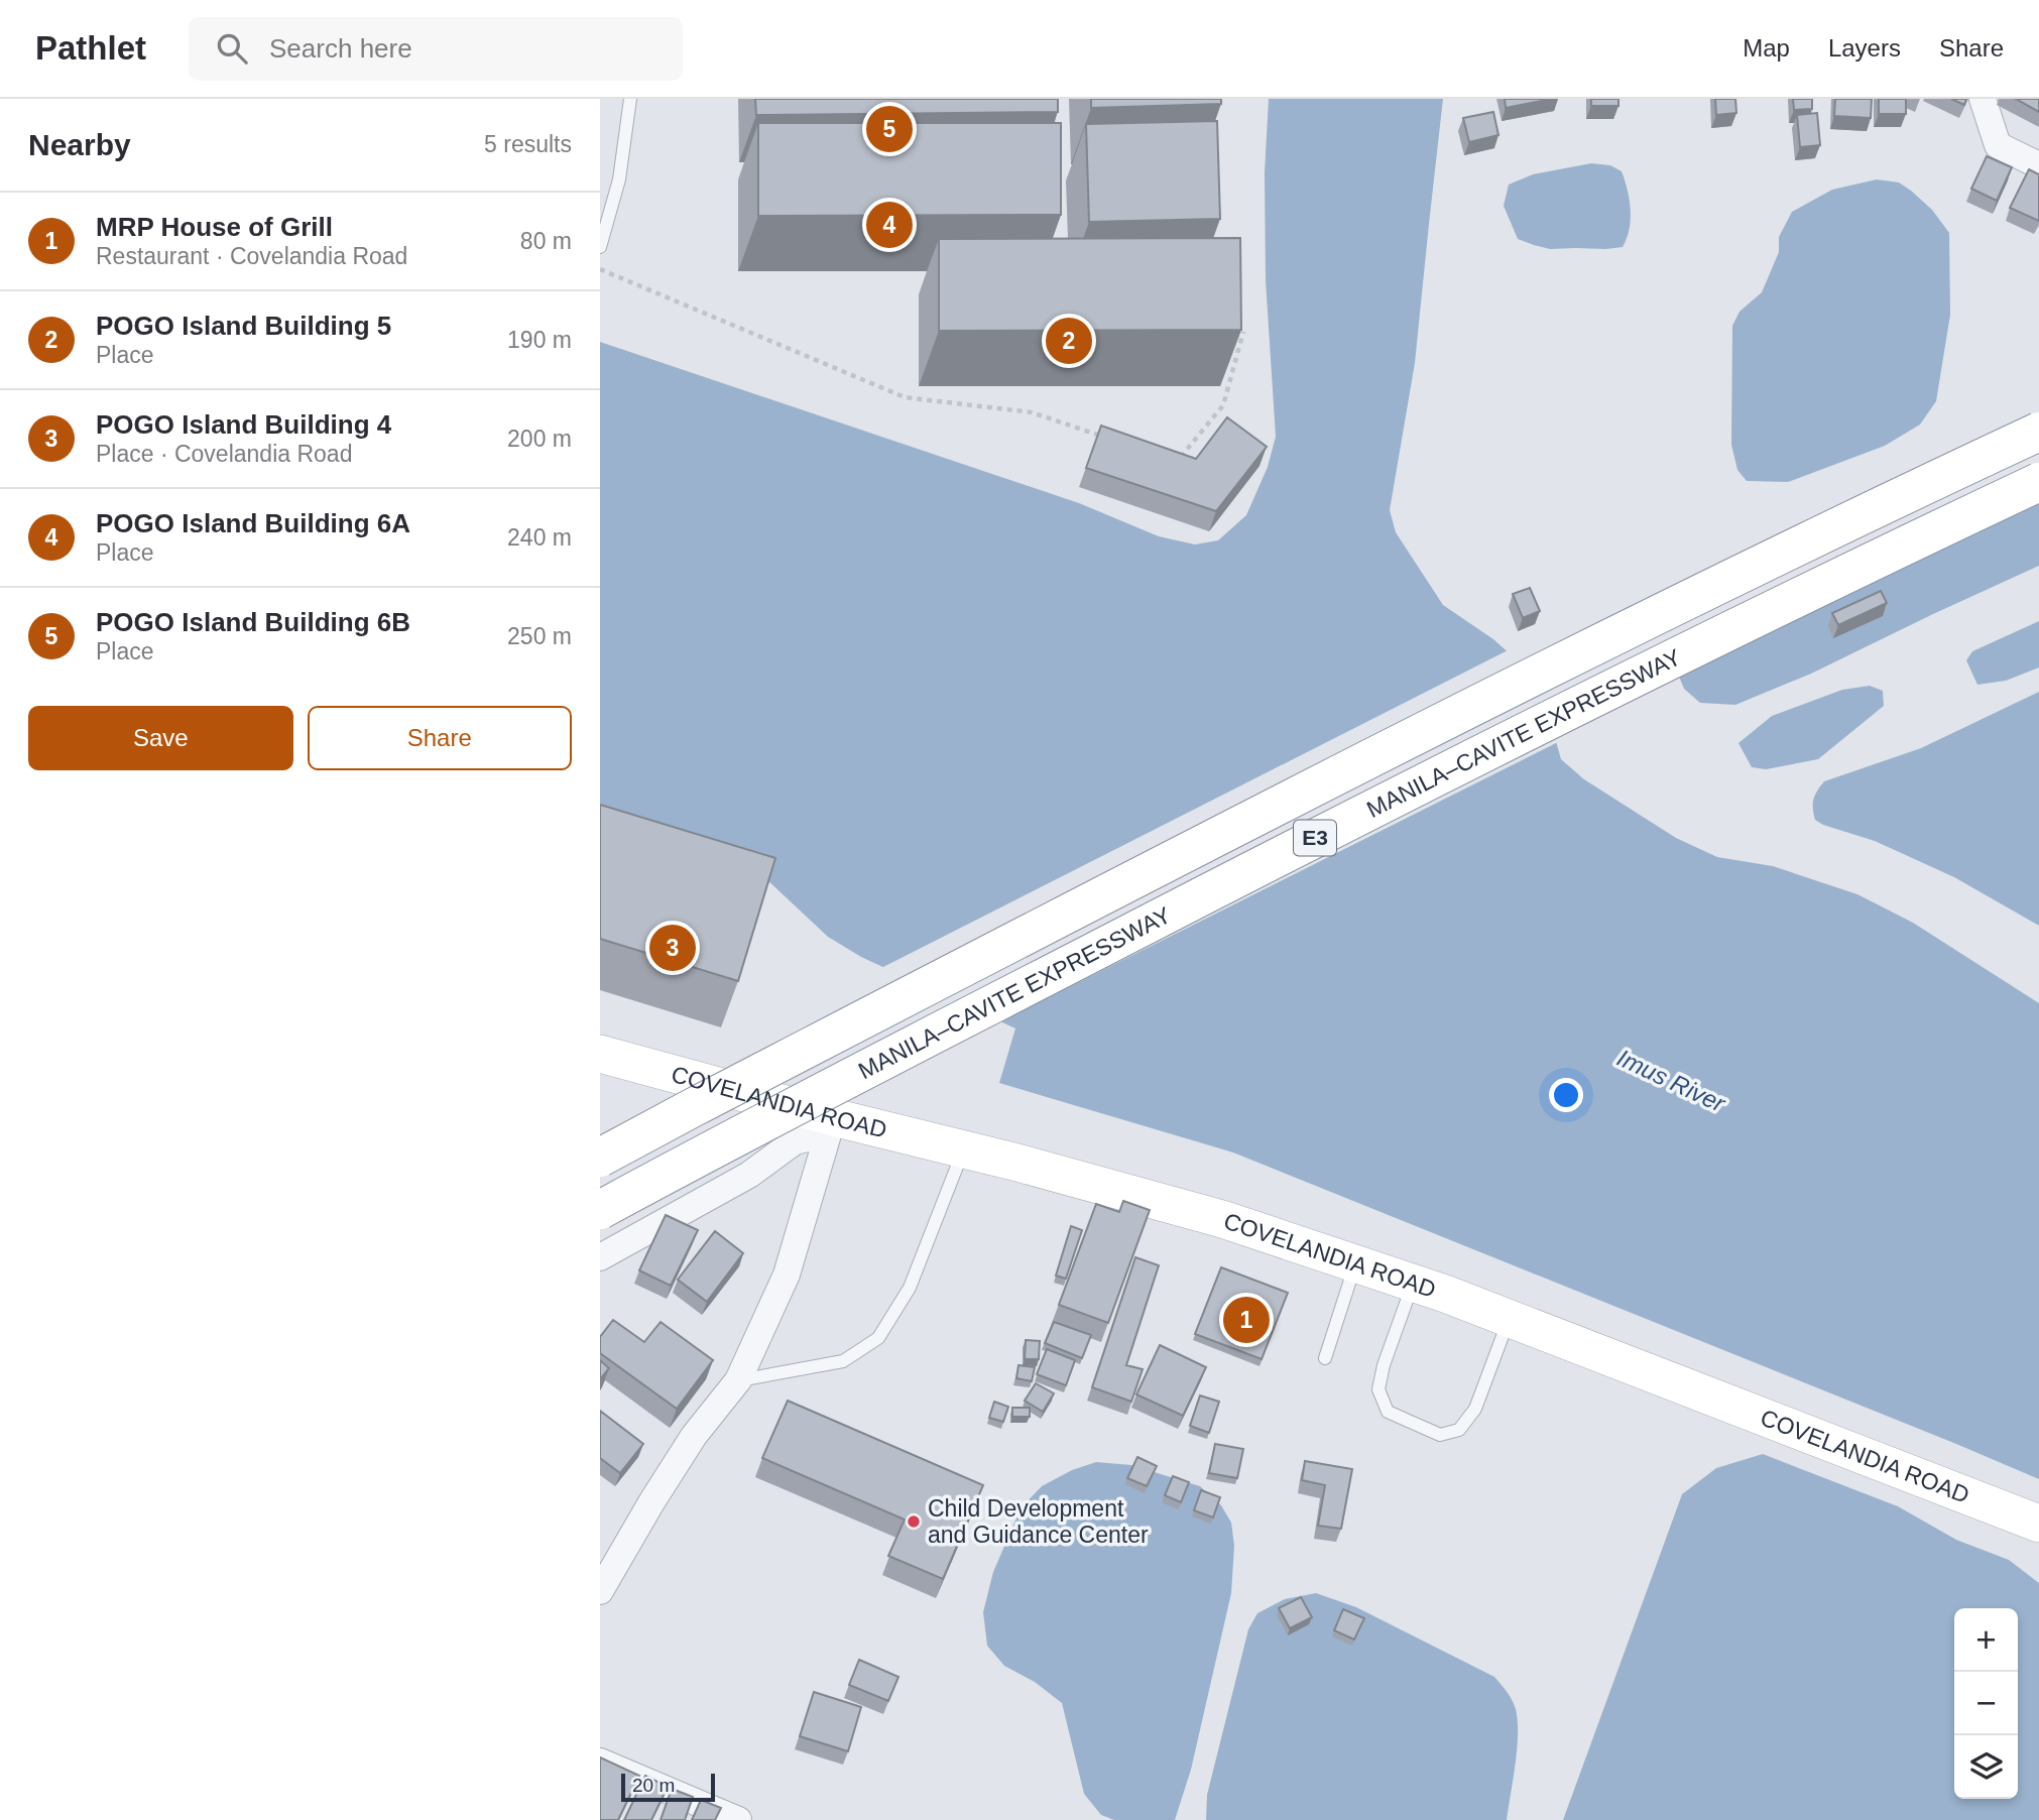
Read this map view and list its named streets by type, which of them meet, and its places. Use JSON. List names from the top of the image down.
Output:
{
  "streets": {
    "highway": ["MANILA–CAVITE EXPRESSWAY", "E3"],
    "main road": ["COVELANDIA ROAD"]
  },
  "water": ["Imus River"],
  "places": ["Child Development and Guidance Center"],
  "scale_bar": "20 m",
  "page": {
    "header": "Pathlet",
    "search": "Search here",
    "nav": ["Map", "Layers", "Share"],
    "heading": ["Nearby", "5 results"],
    "pins": [
      "5",
      "4",
      "2",
      "3",
      "1"
    ],
    "list": [
      {
        "mark": "1",
        "name": "MRP House of Grill",
        "note": "Restaurant · Covelandia Road",
        "value": "80 m"
      },
      {
        "mark": "2",
        "name": "POGO Island Building 5",
        "note": "Place",
        "value": "190 m"
      },
      {
        "mark": "3",
        "name": "POGO Island Building 4",
        "note": "Place · Covelandia Road",
        "value": "200 m"
      },
      {
        "mark": "4",
        "name": "POGO Island Building 6A",
        "note": "Place",
        "value": "240 m"
      },
      {
        "mark": "5",
        "name": "POGO Island Building 6B",
        "note": "Place",
        "value": "250 m"
      }
    ],
    "buttons": ["Save", "Share"],
    "map_buttons": ["+", "−"],
    "scale": "20 m"
  }
}
